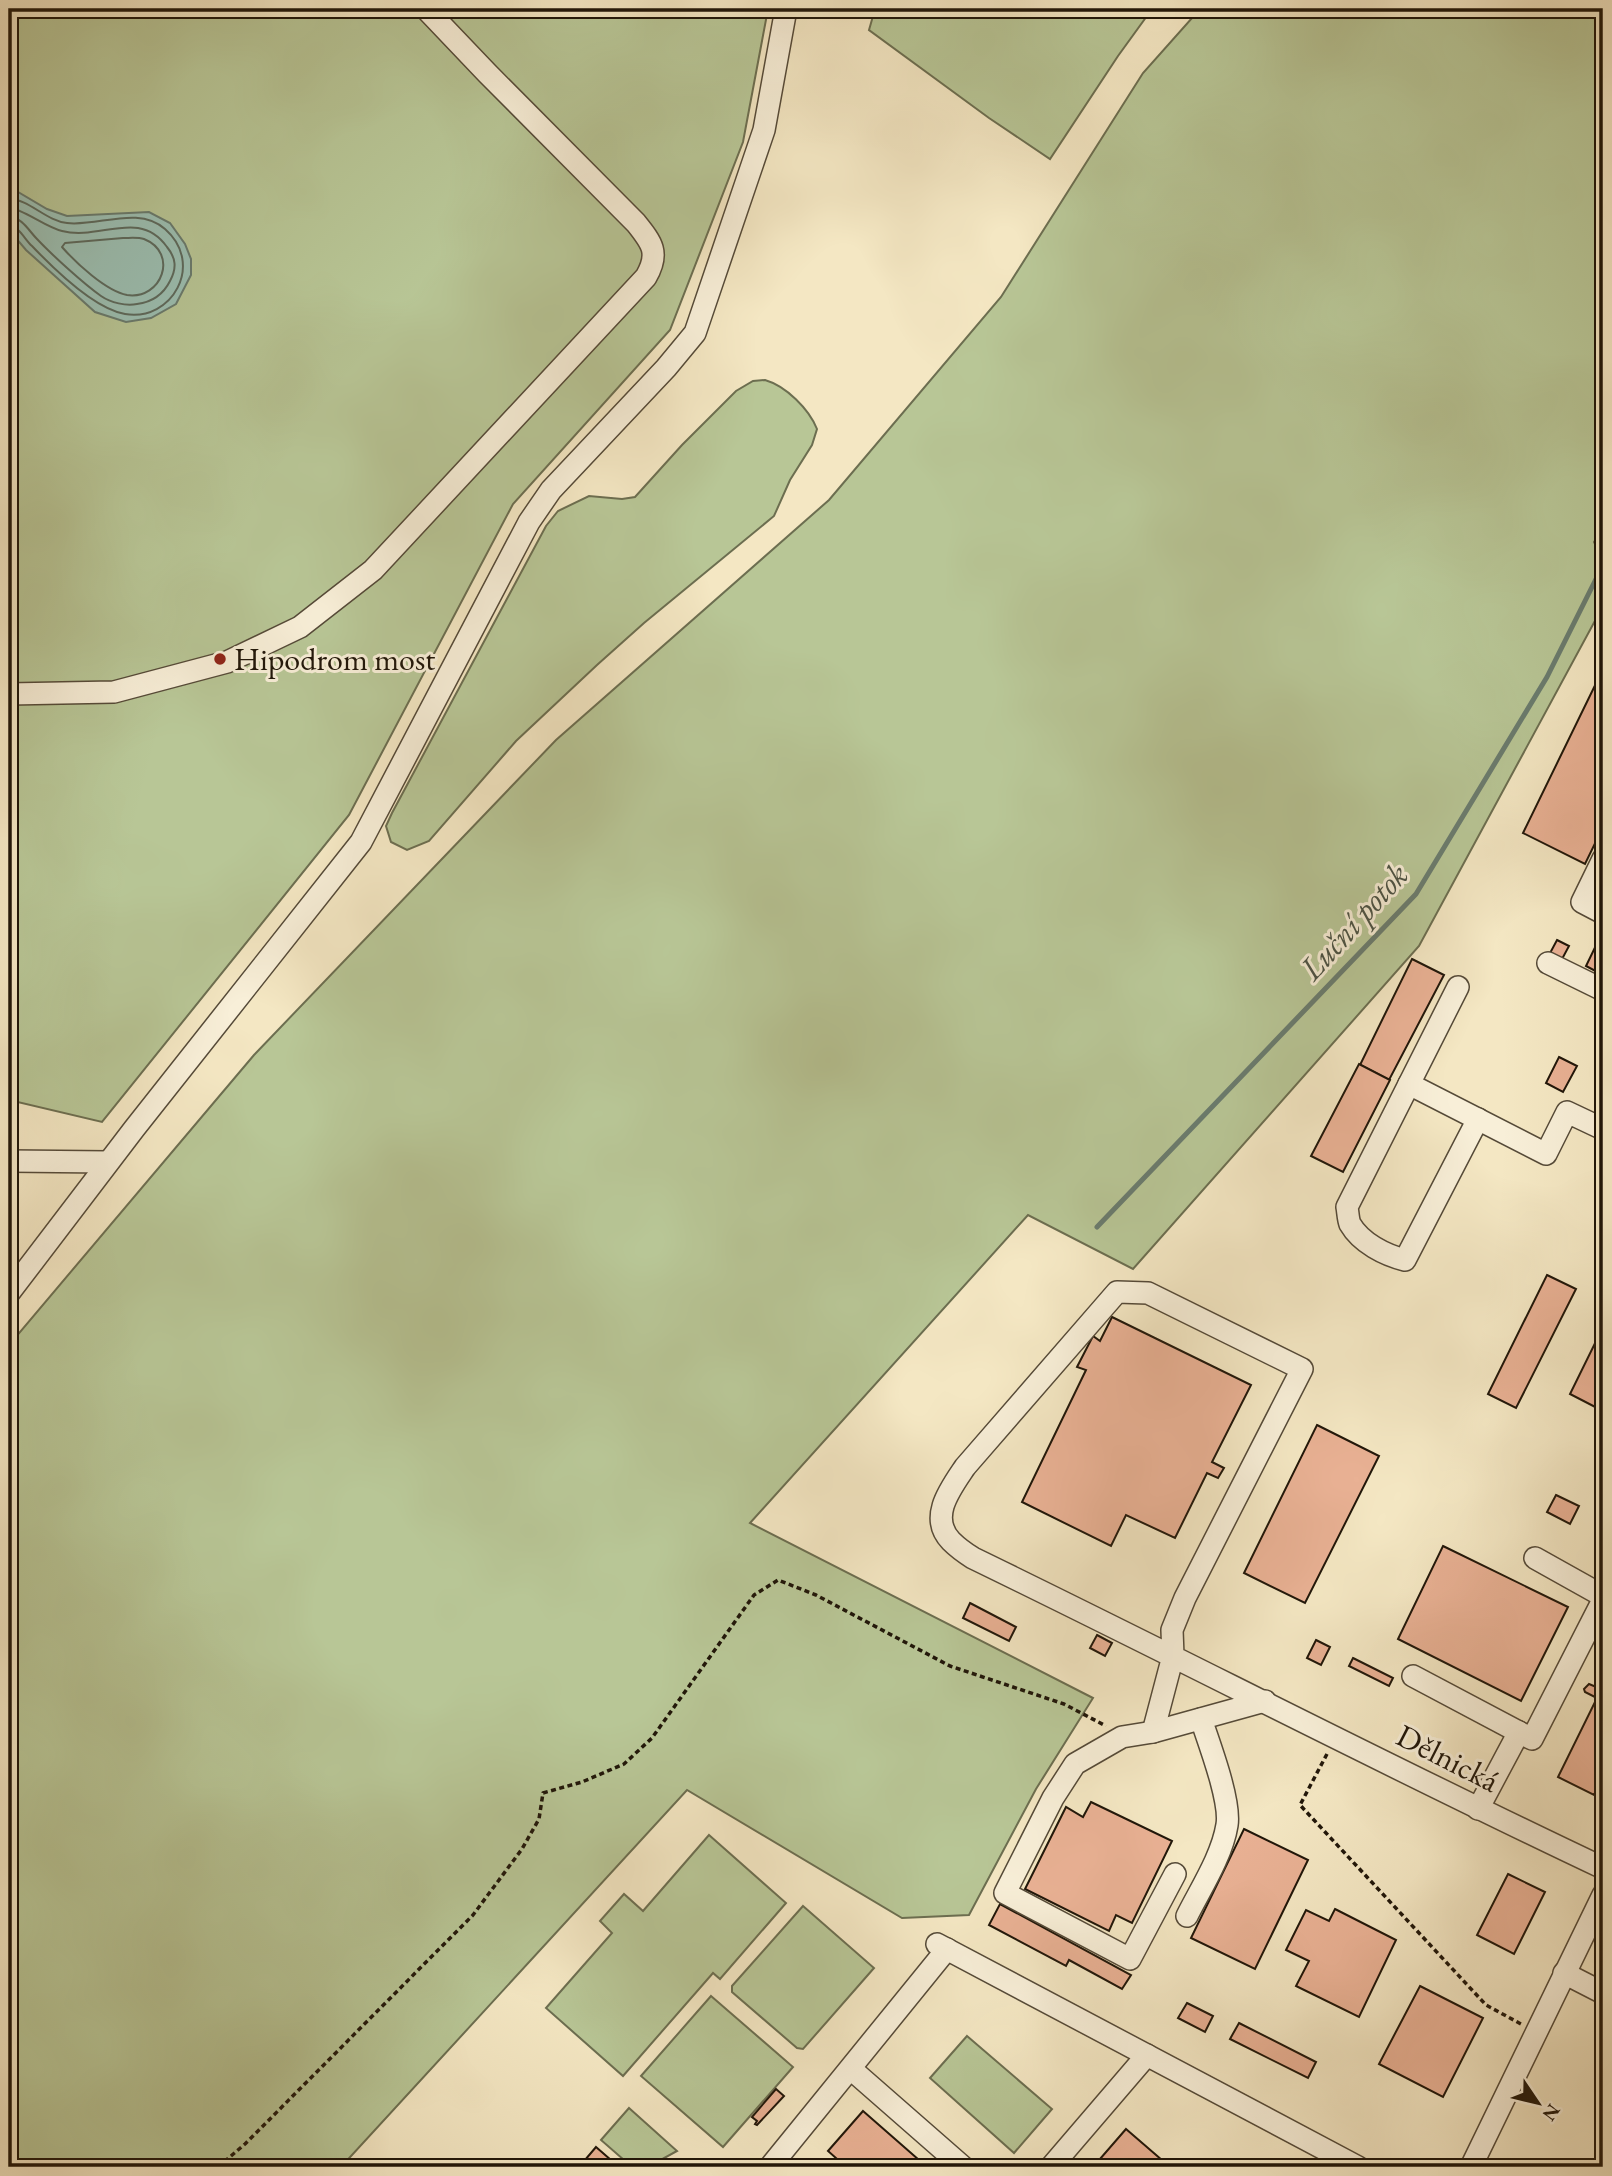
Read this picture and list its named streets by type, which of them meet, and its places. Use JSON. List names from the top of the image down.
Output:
{
  "streets": {
    "street": ["Dělnická"]
  },
  "water": ["Luční potok"],
  "places": ["Hipodrom most"],
  "north": "bottom right"
}
